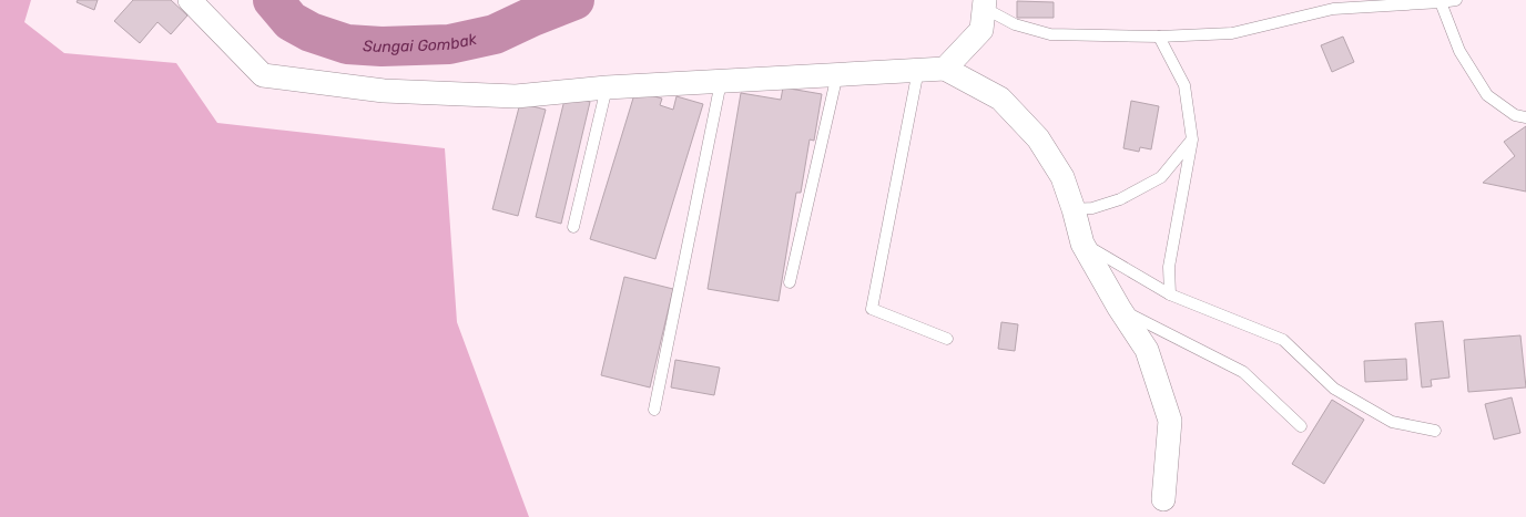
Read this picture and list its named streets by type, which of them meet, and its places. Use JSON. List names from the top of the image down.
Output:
{
  "water": ["Sungai Gombak"]
}
